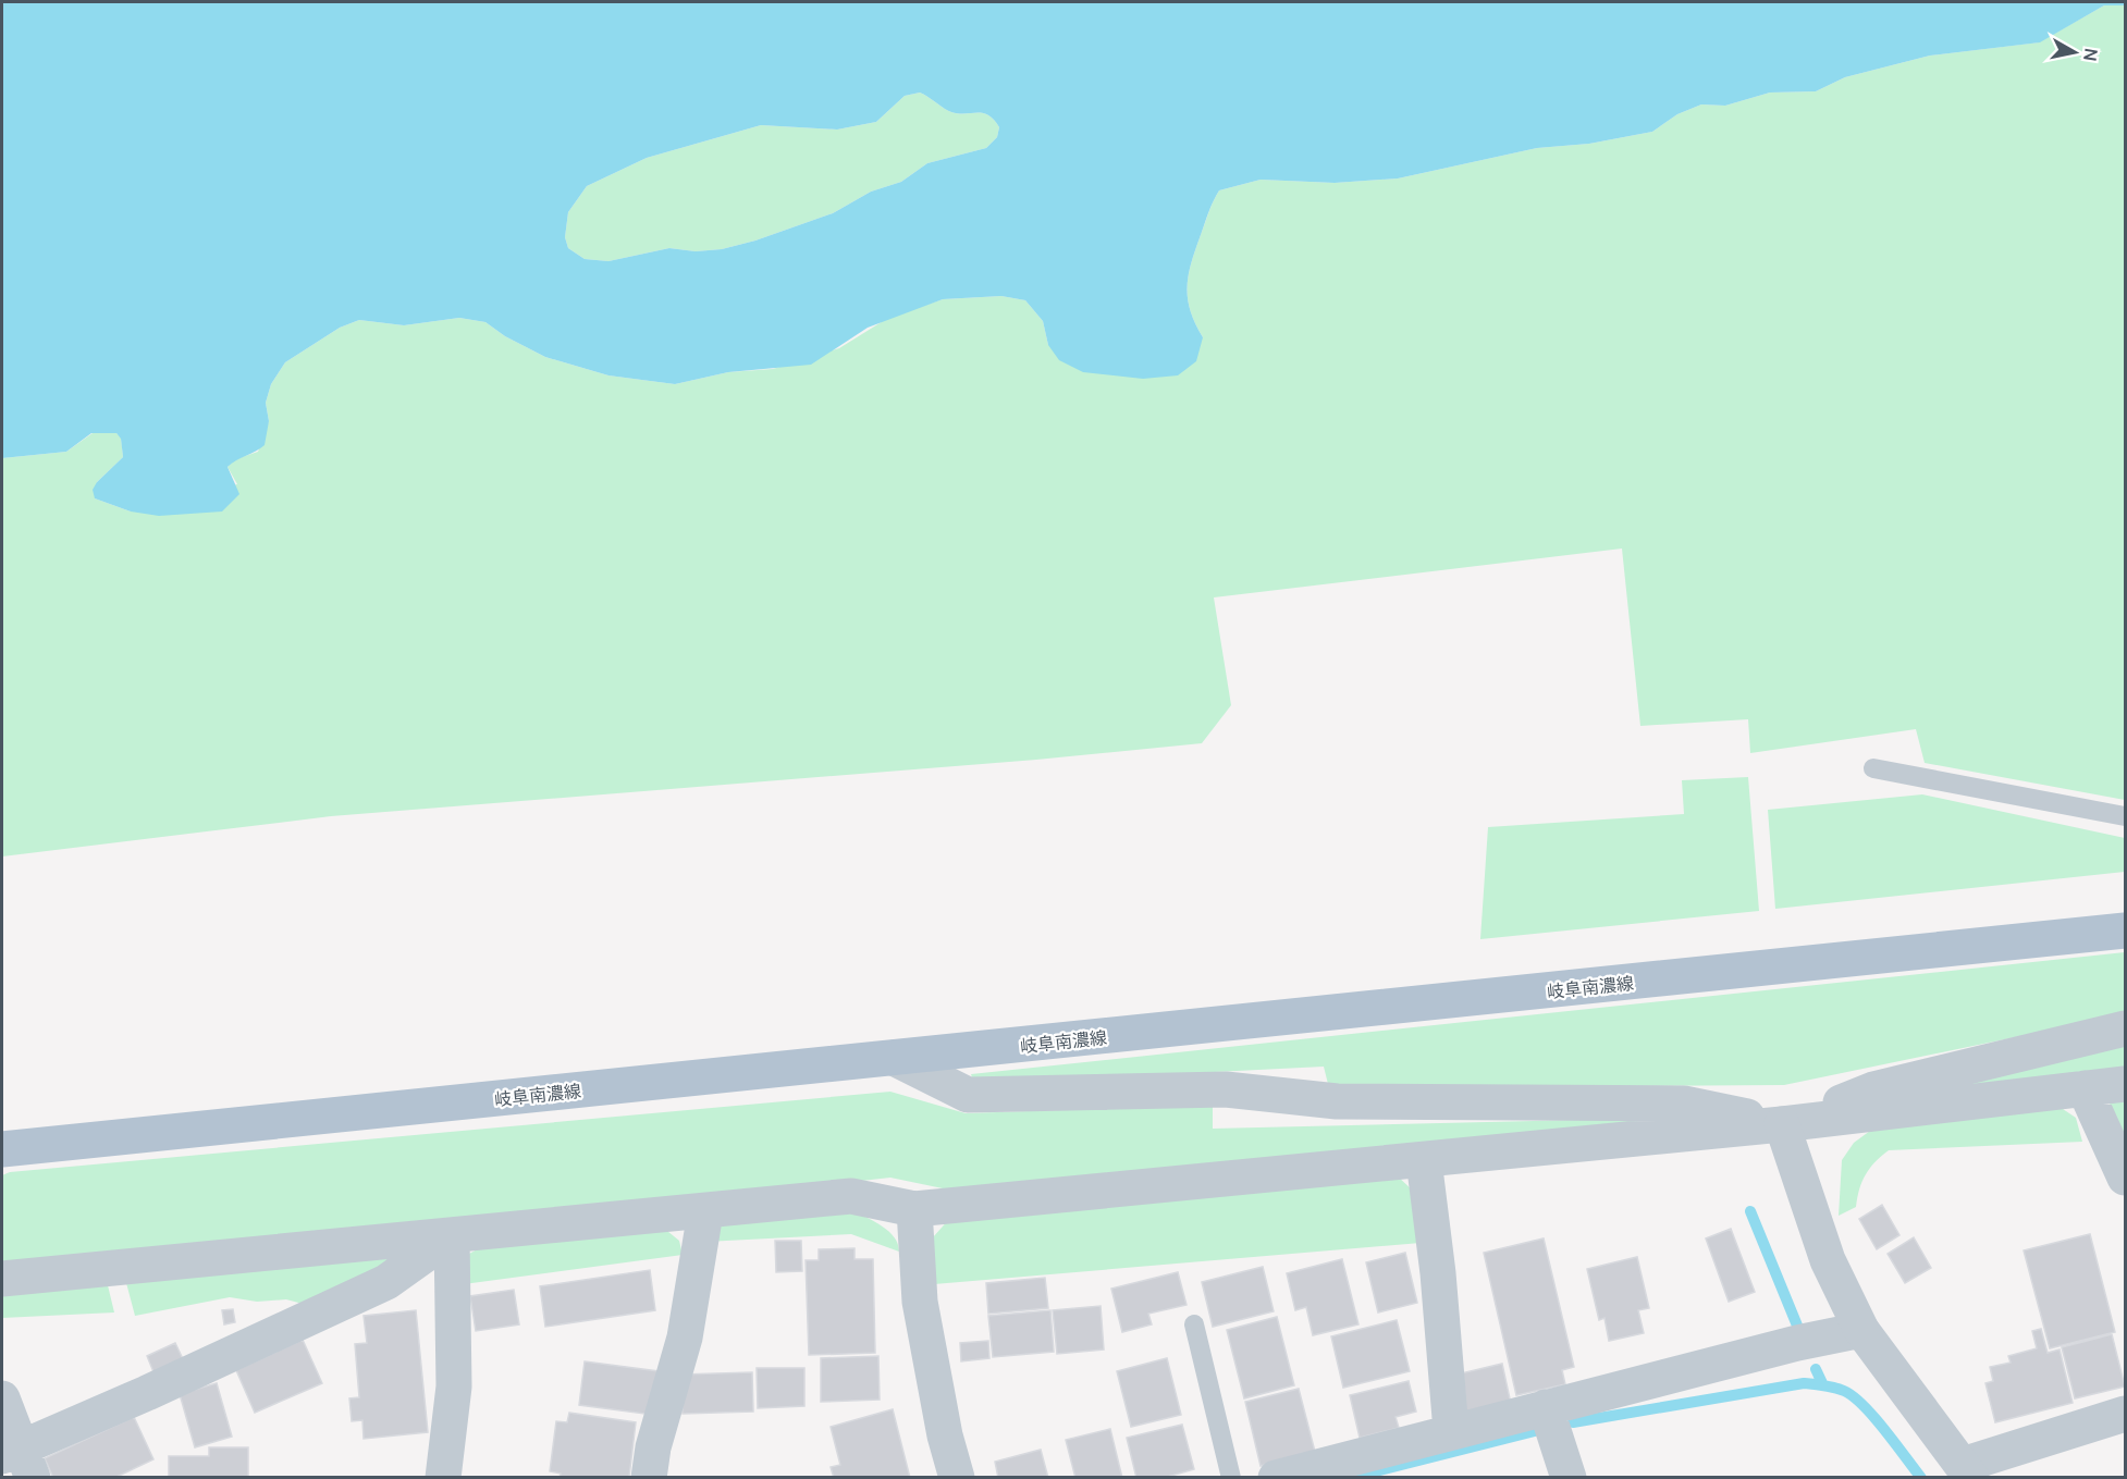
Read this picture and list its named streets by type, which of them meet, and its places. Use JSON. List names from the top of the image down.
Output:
{
  "streets": {
    "main road": ["岐阜南濃線"]
  },
  "north": "right"
}
